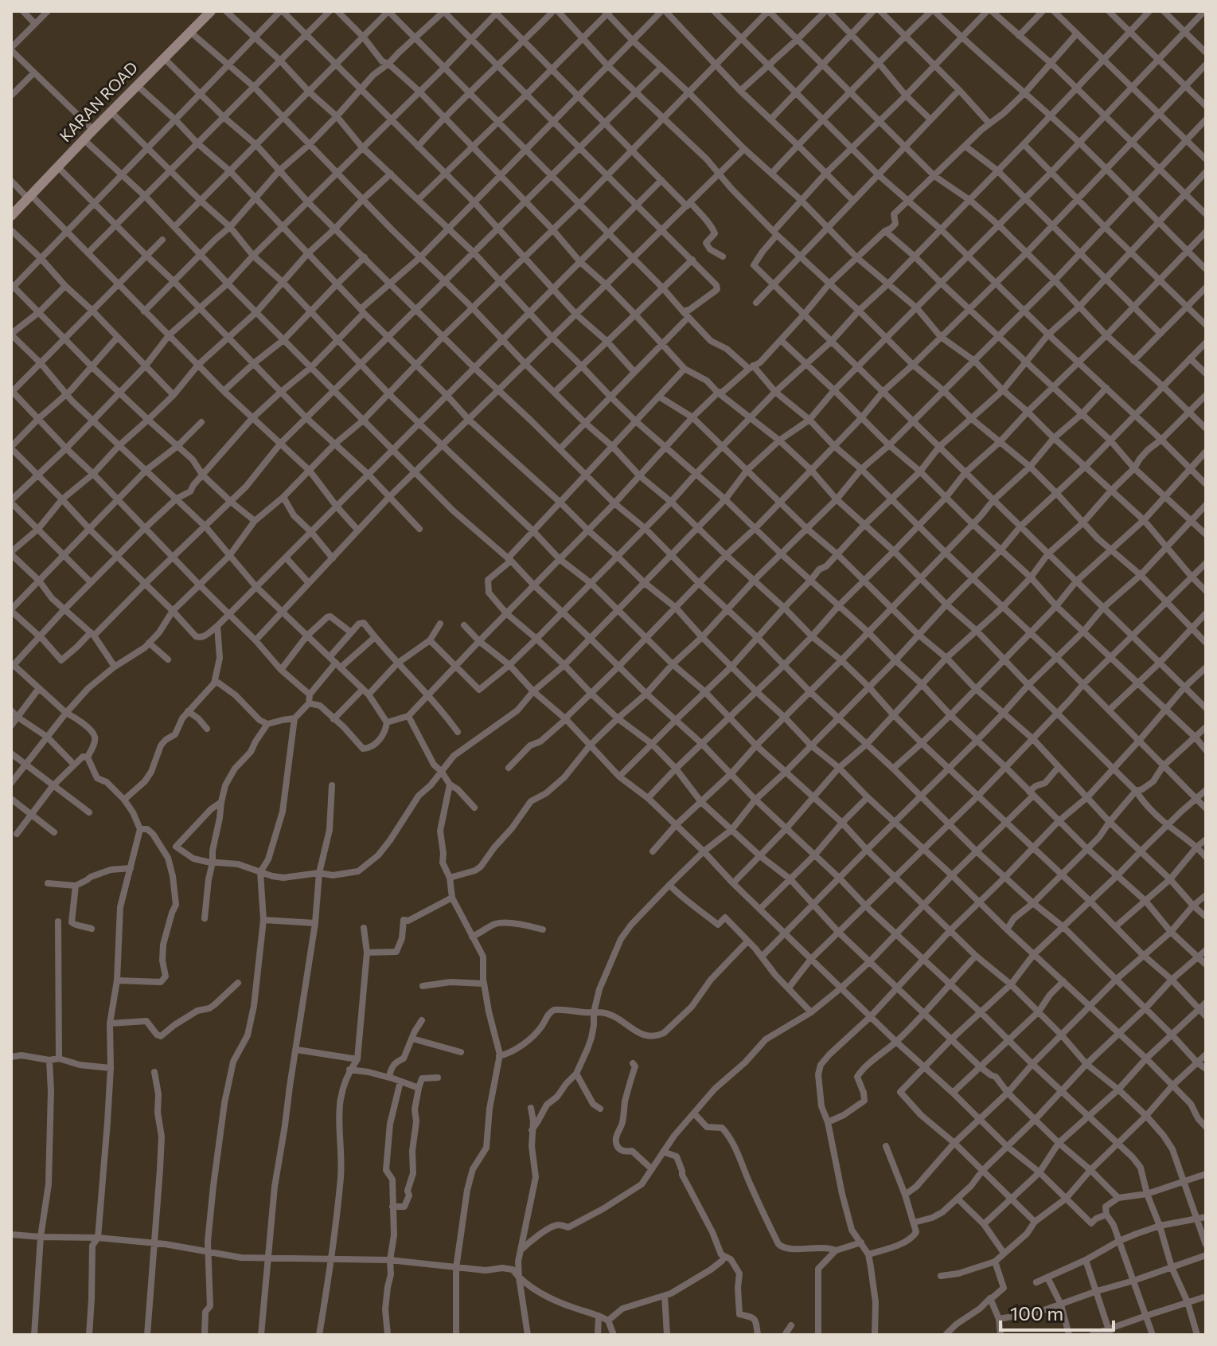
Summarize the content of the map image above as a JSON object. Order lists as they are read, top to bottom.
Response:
{
  "streets": {
    "street": ["KARAN ROAD"]
  },
  "scale_bar": "100 m"
}
